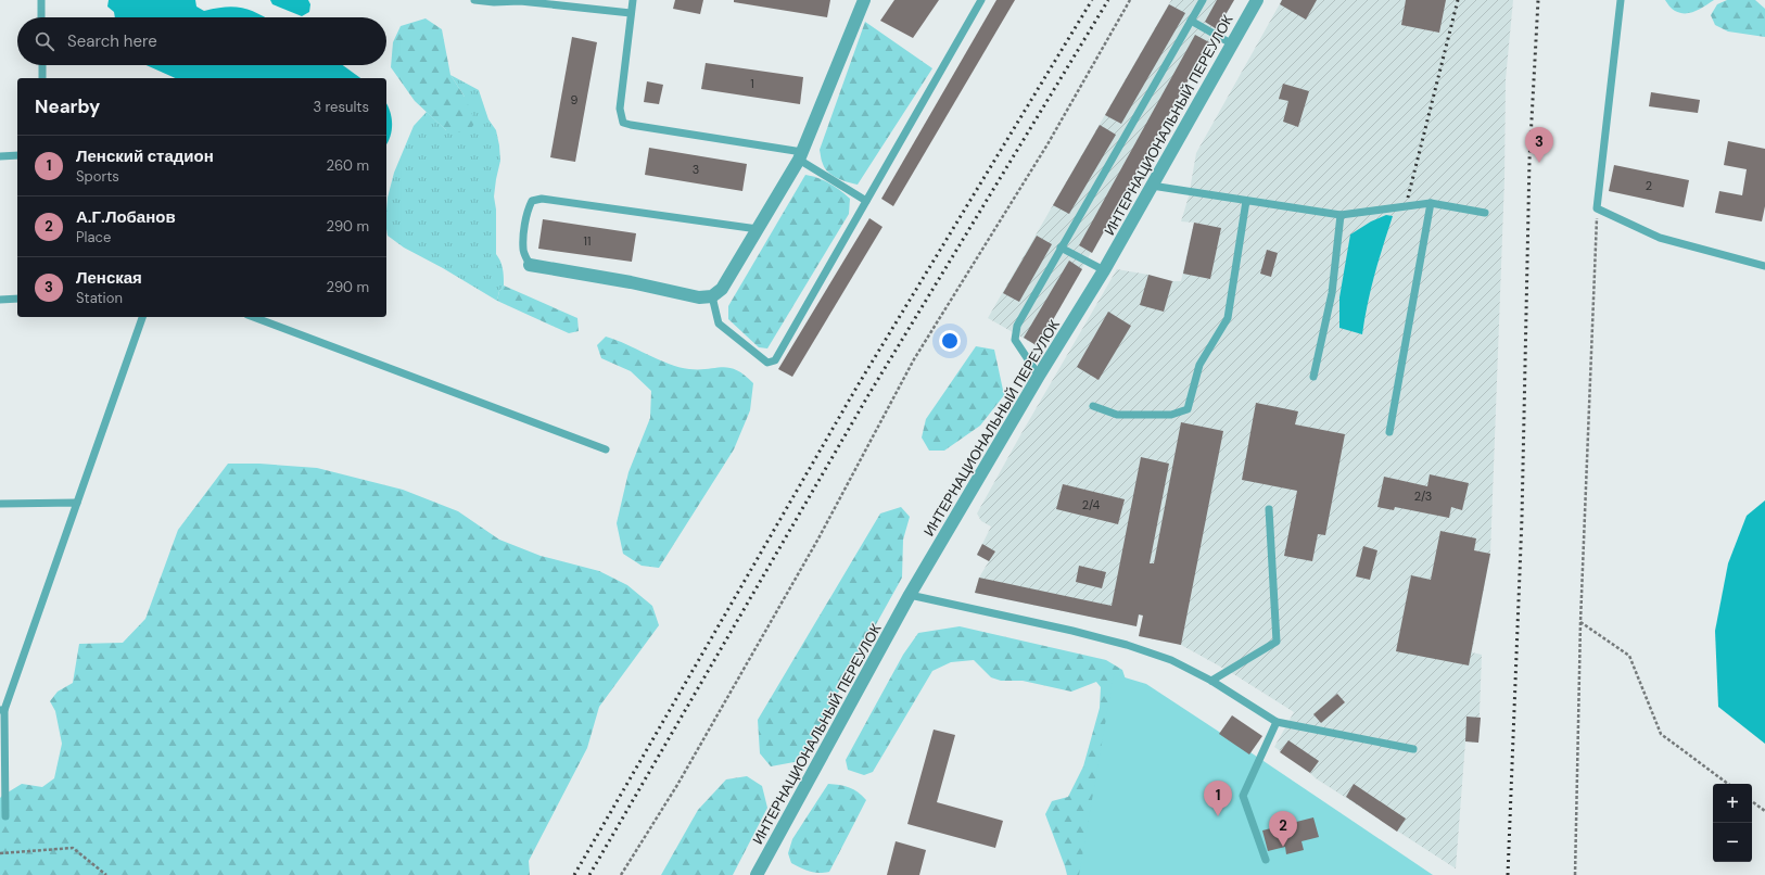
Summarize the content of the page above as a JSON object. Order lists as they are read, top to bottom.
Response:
{
  "streets": {
    "street": ["ИНТЕРНАЦИОНАЛЬНЫЙ ПЕРЕУЛОК"]
  },
  "house_numbers": [
    "1",
    "9",
    "3",
    "2",
    "11",
    "2/3",
    "2/4"
  ],
  "page": {
    "search": "Search here",
    "heading": ["Nearby", "3 results"],
    "pins": ["3", "1", "2"],
    "list": [
      {
        "mark": "1",
        "name": "Ленский стадион",
        "note": "Sports",
        "value": "260 m"
      },
      {
        "mark": "2",
        "name": "А.Г.Лобанов",
        "note": "Place",
        "value": "290 m"
      },
      {
        "mark": "3",
        "name": "Ленская",
        "note": "Station",
        "value": "290 m"
      }
    ],
    "map_buttons": ["+", "−"]
  }
}
